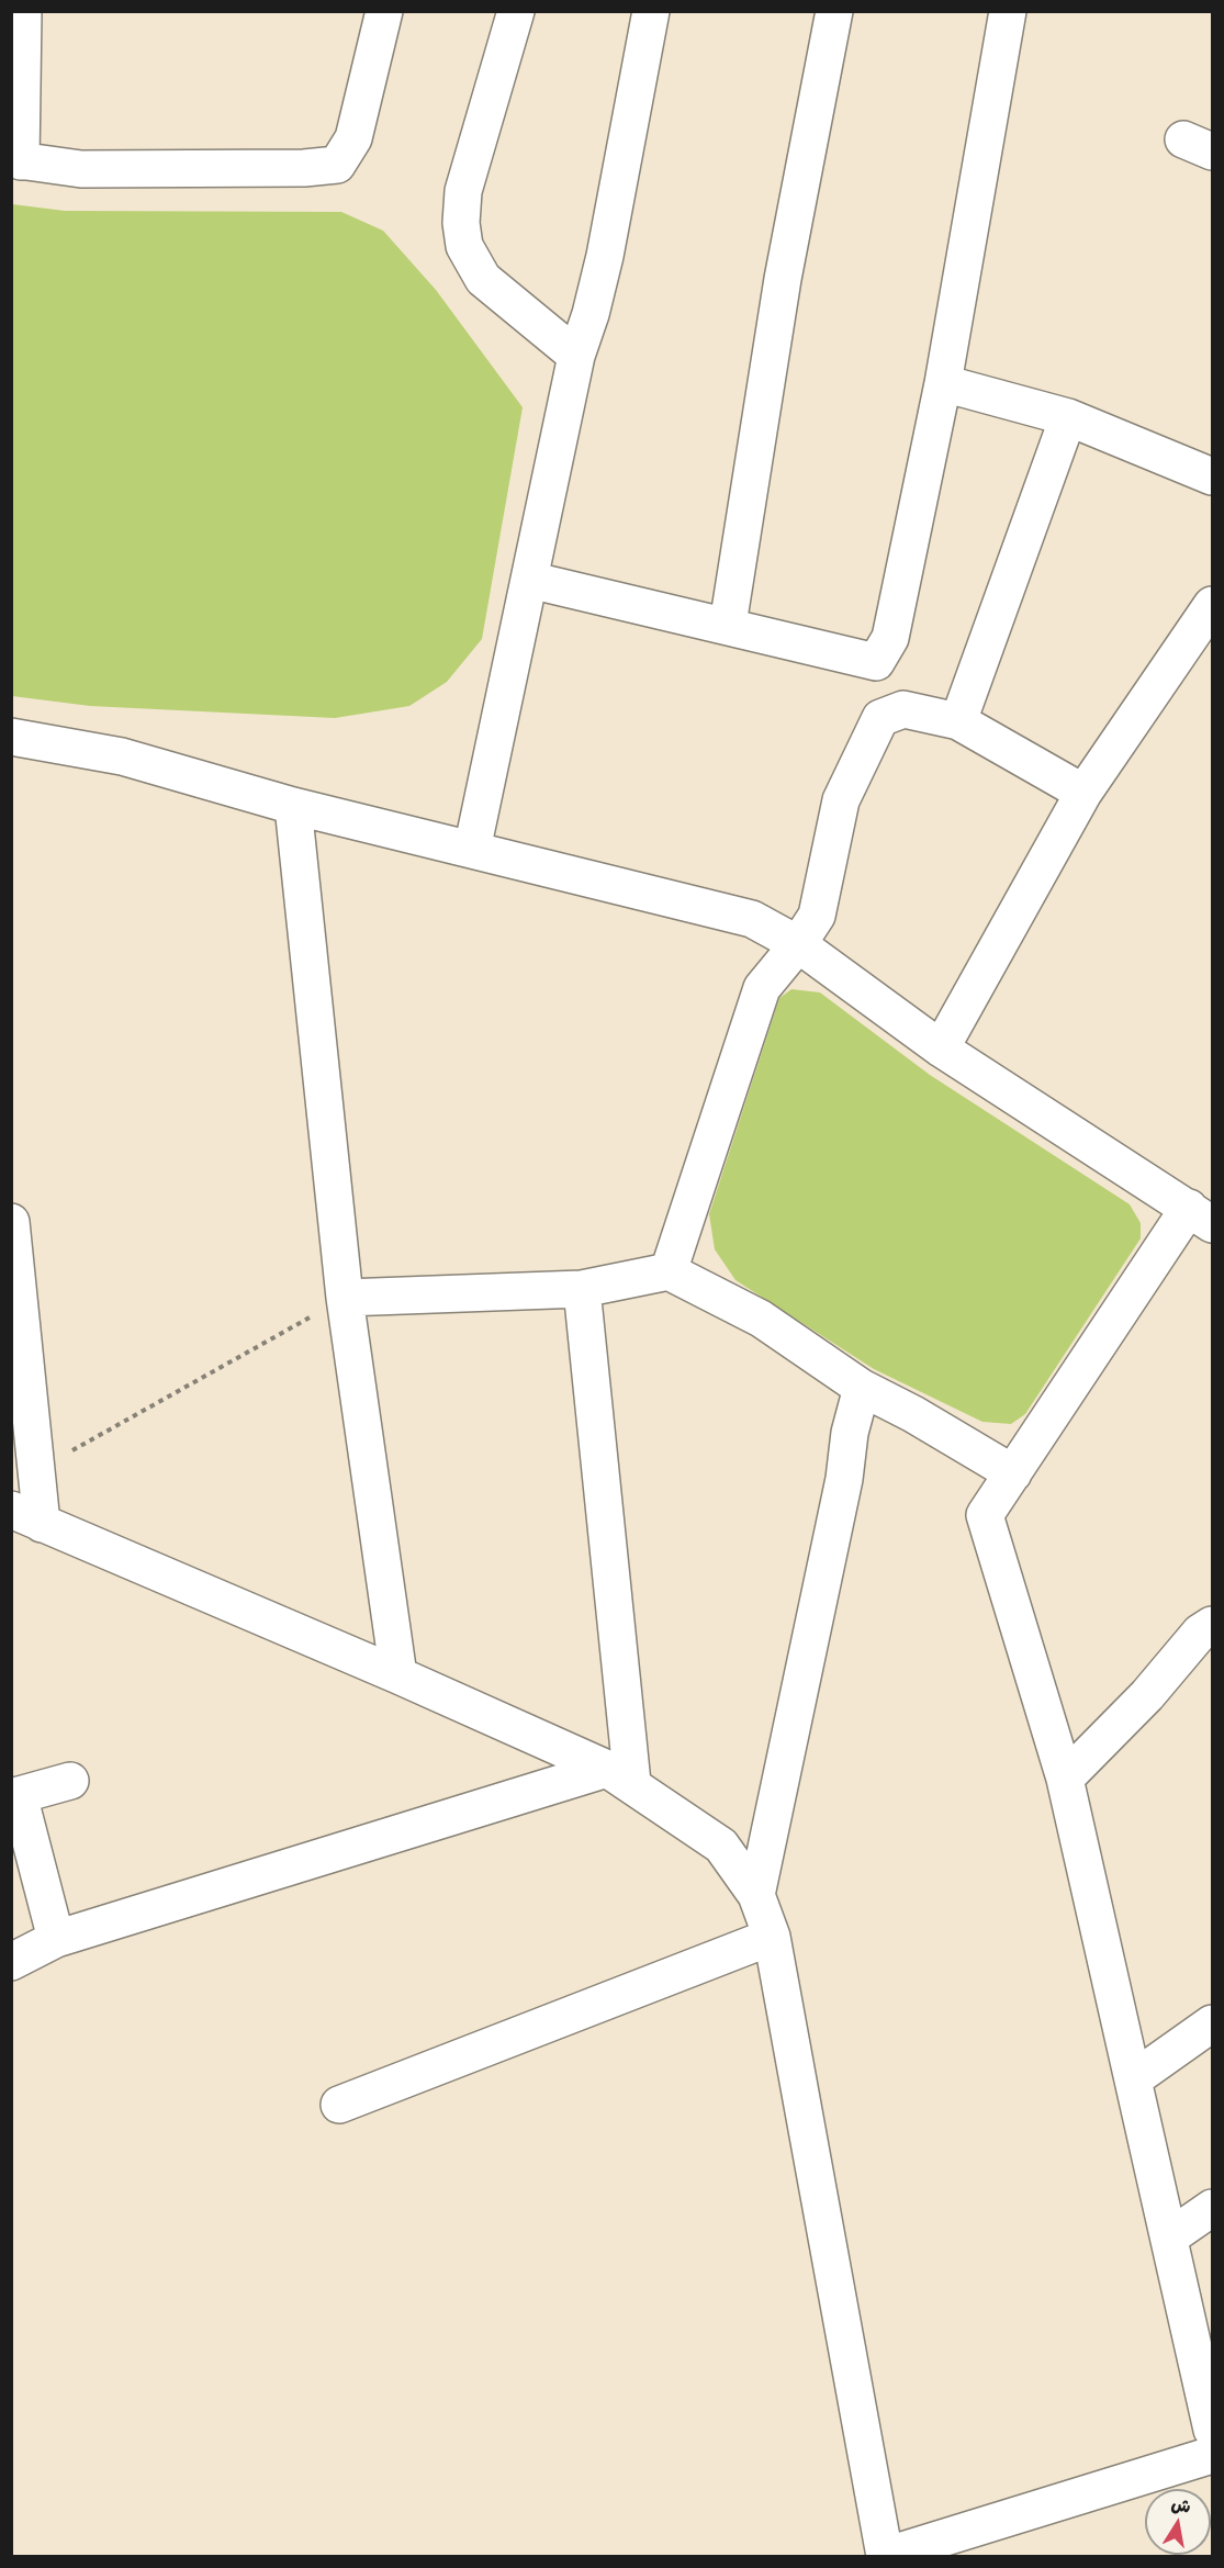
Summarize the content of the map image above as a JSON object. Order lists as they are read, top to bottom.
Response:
{
  "north": "top"
}
